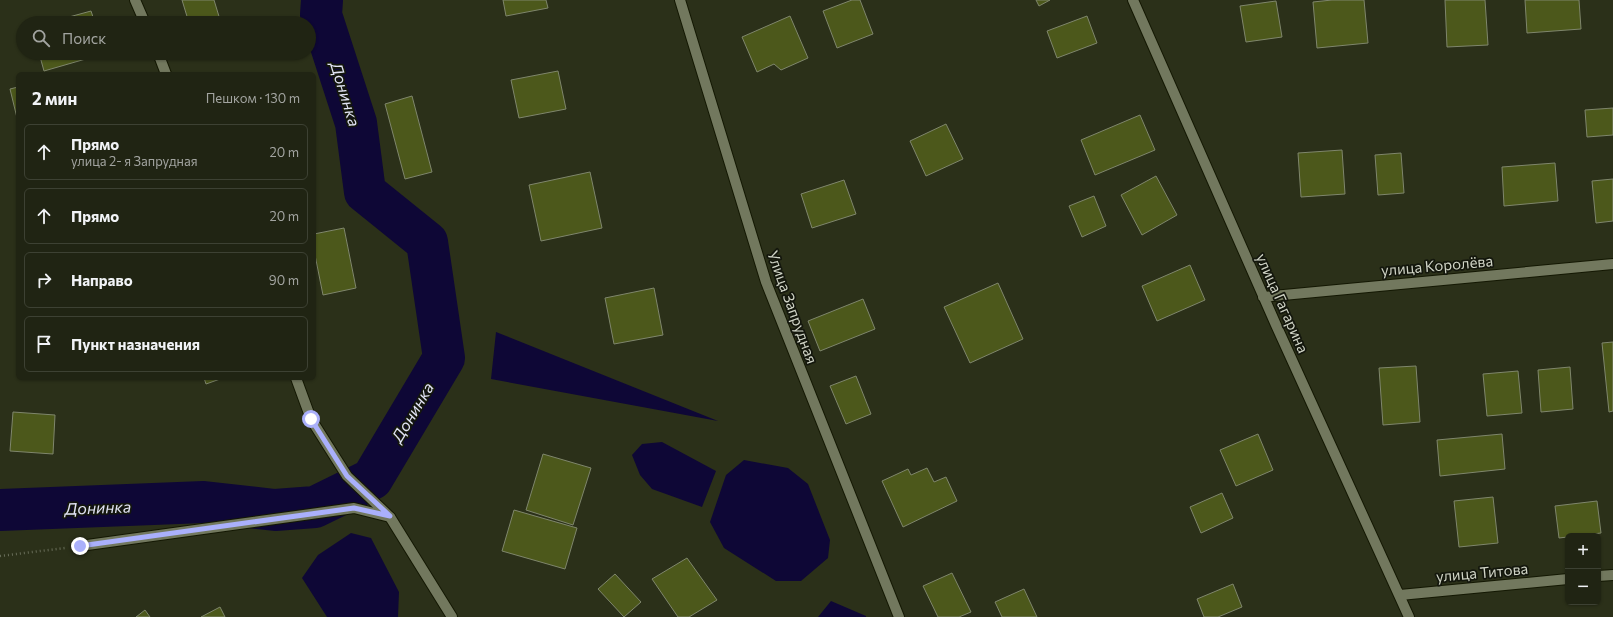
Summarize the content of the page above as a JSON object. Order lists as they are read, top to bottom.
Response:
{
  "streets": {
    "street": [
      "улица Королёва",
      "улица Гагарина",
      "Улица Запрудная",
      "улица Титова"
    ]
  },
  "crossings": [
    ["улица Королёва", "улица Гагарина"],
    ["улица Гагарина", "улица Титова"]
  ],
  "water": ["Донинка"],
  "page": {
    "search": "Поиск",
    "heading": ["2 мин", "Пешком · 130 m"],
    "list": [
      ["Прямо", "улица 2- я Запрудная", "20 m"],
      ["Прямо", "20 m"],
      ["Направо", "90 m"],
      "Пункт назначения"
    ],
    "map_buttons": ["+", "−"]
  }
}
